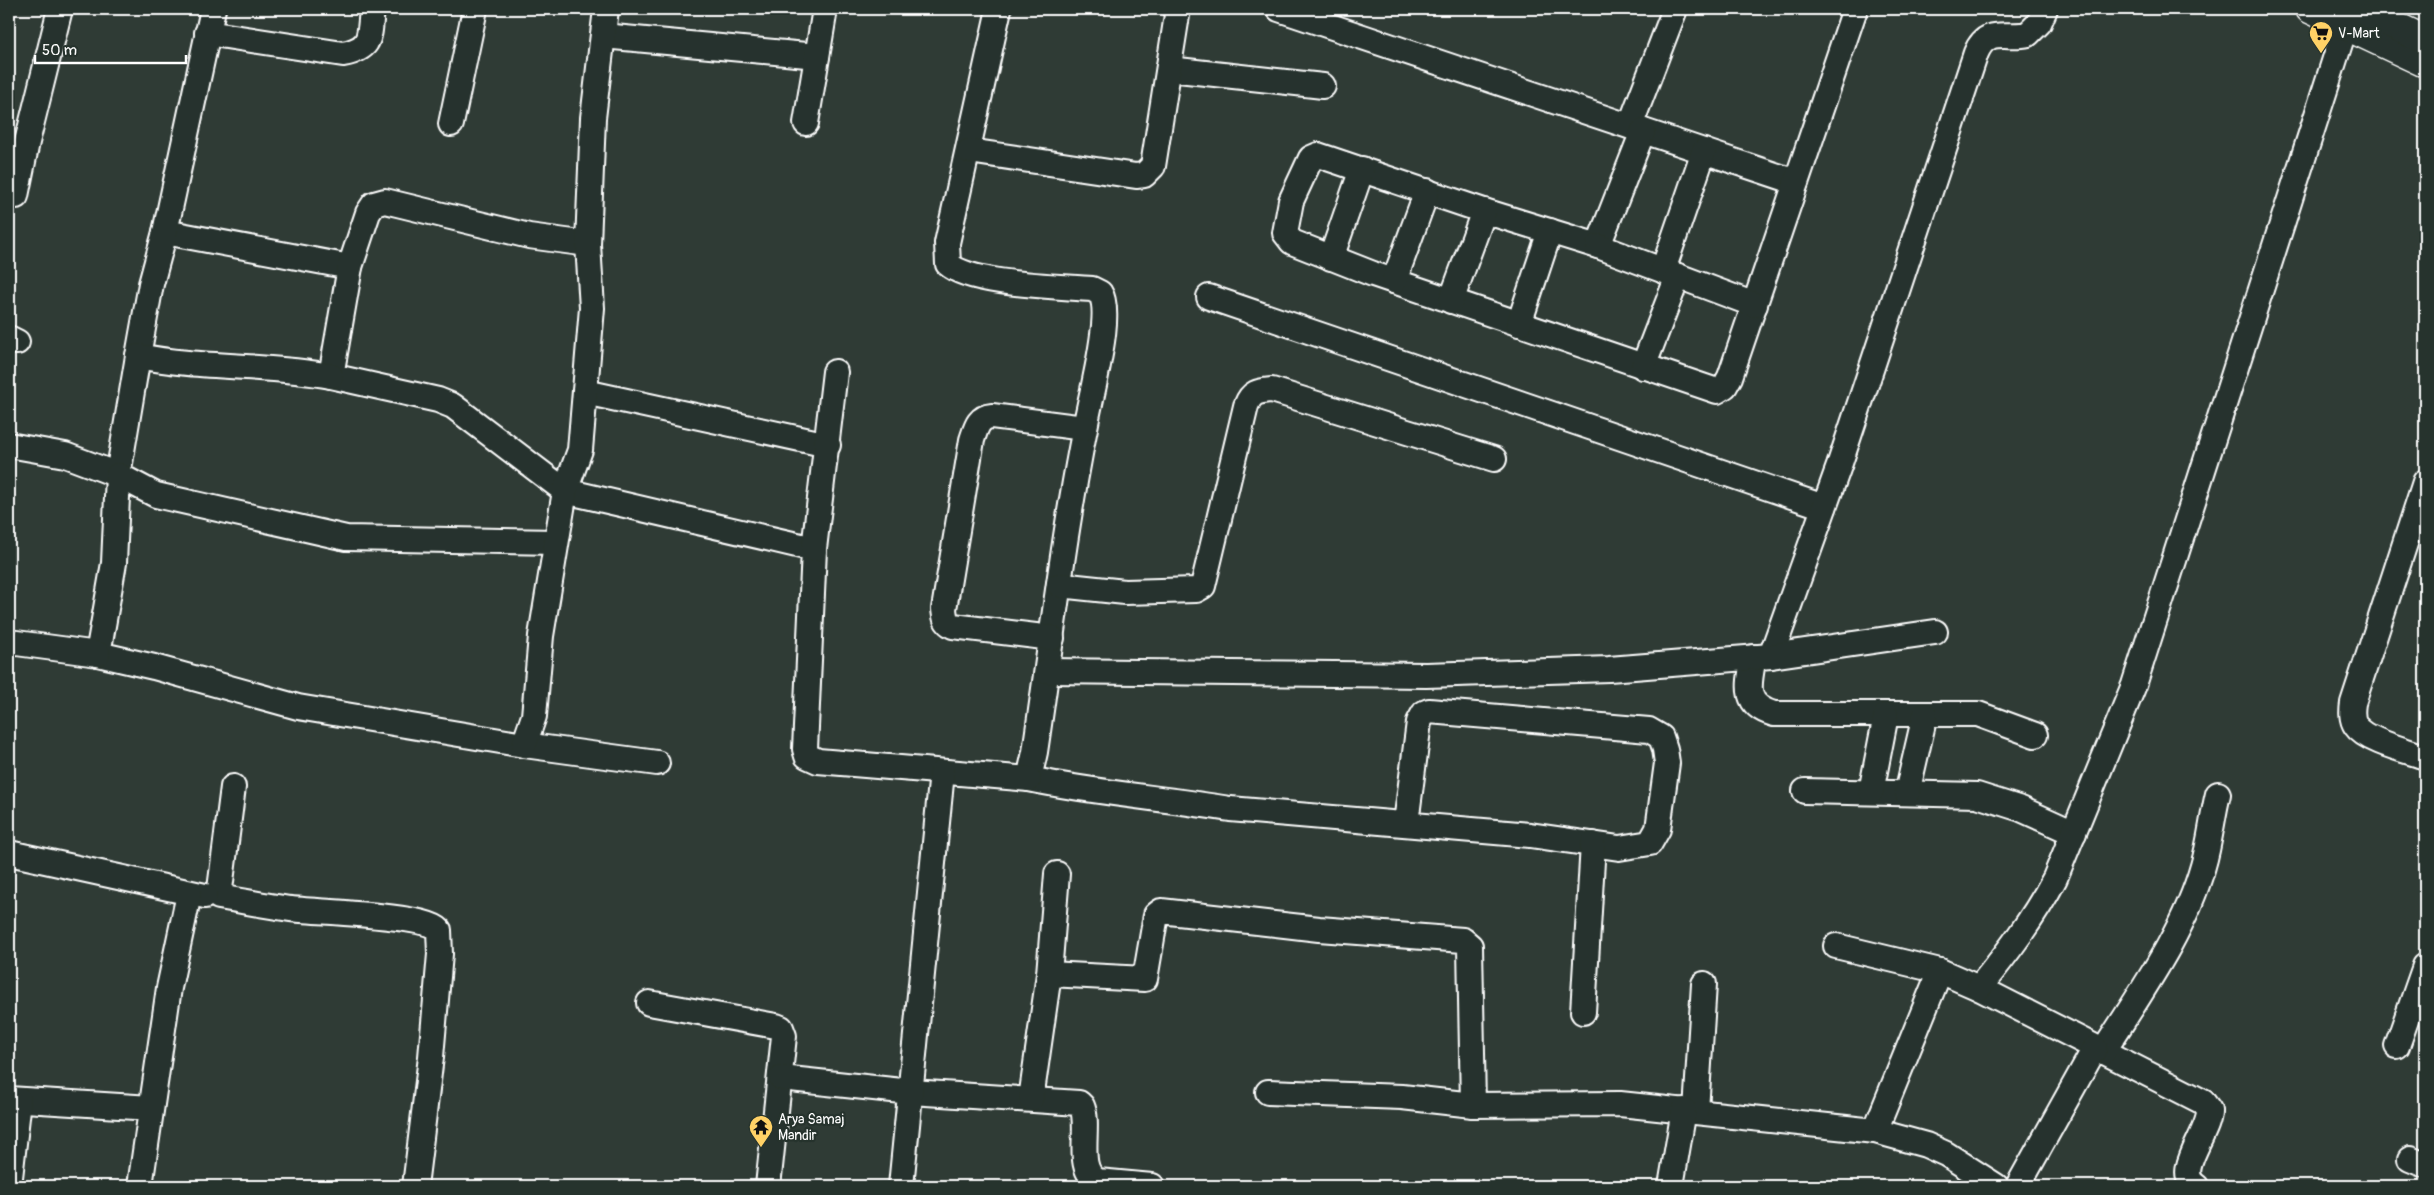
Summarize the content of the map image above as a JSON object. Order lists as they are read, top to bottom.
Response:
{
  "places": {
    "supermarket": ["V-Mart"],
    "temple": ["Arya Samaj Mandir"]
  },
  "scale_bar": "50 m"
}
